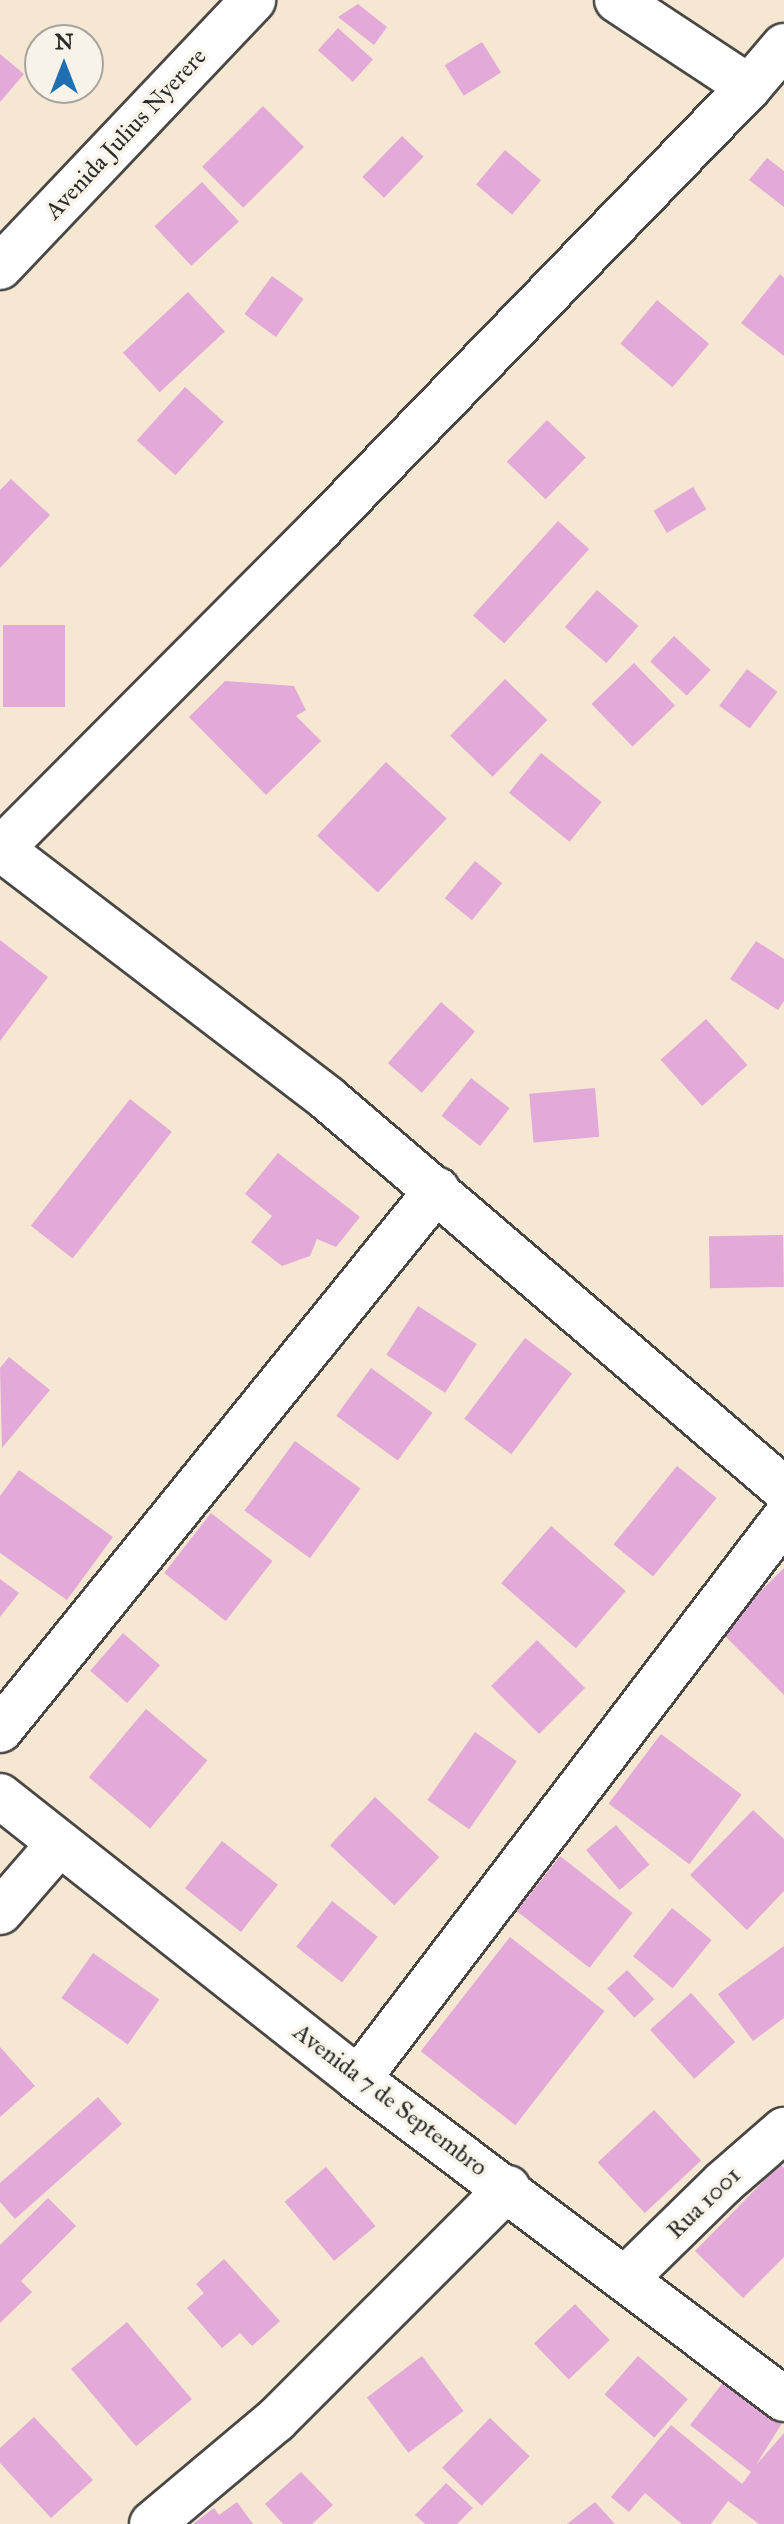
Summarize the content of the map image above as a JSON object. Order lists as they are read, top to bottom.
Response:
{
  "streets": {
    "street": ["Avenida Julius Nyerere", "Avenida 7 de Septembro", "Rua 1001"]
  },
  "crossings": [
    ["Avenida 7 de Septembro", "Rua 1001"]
  ],
  "north": "top"
}
